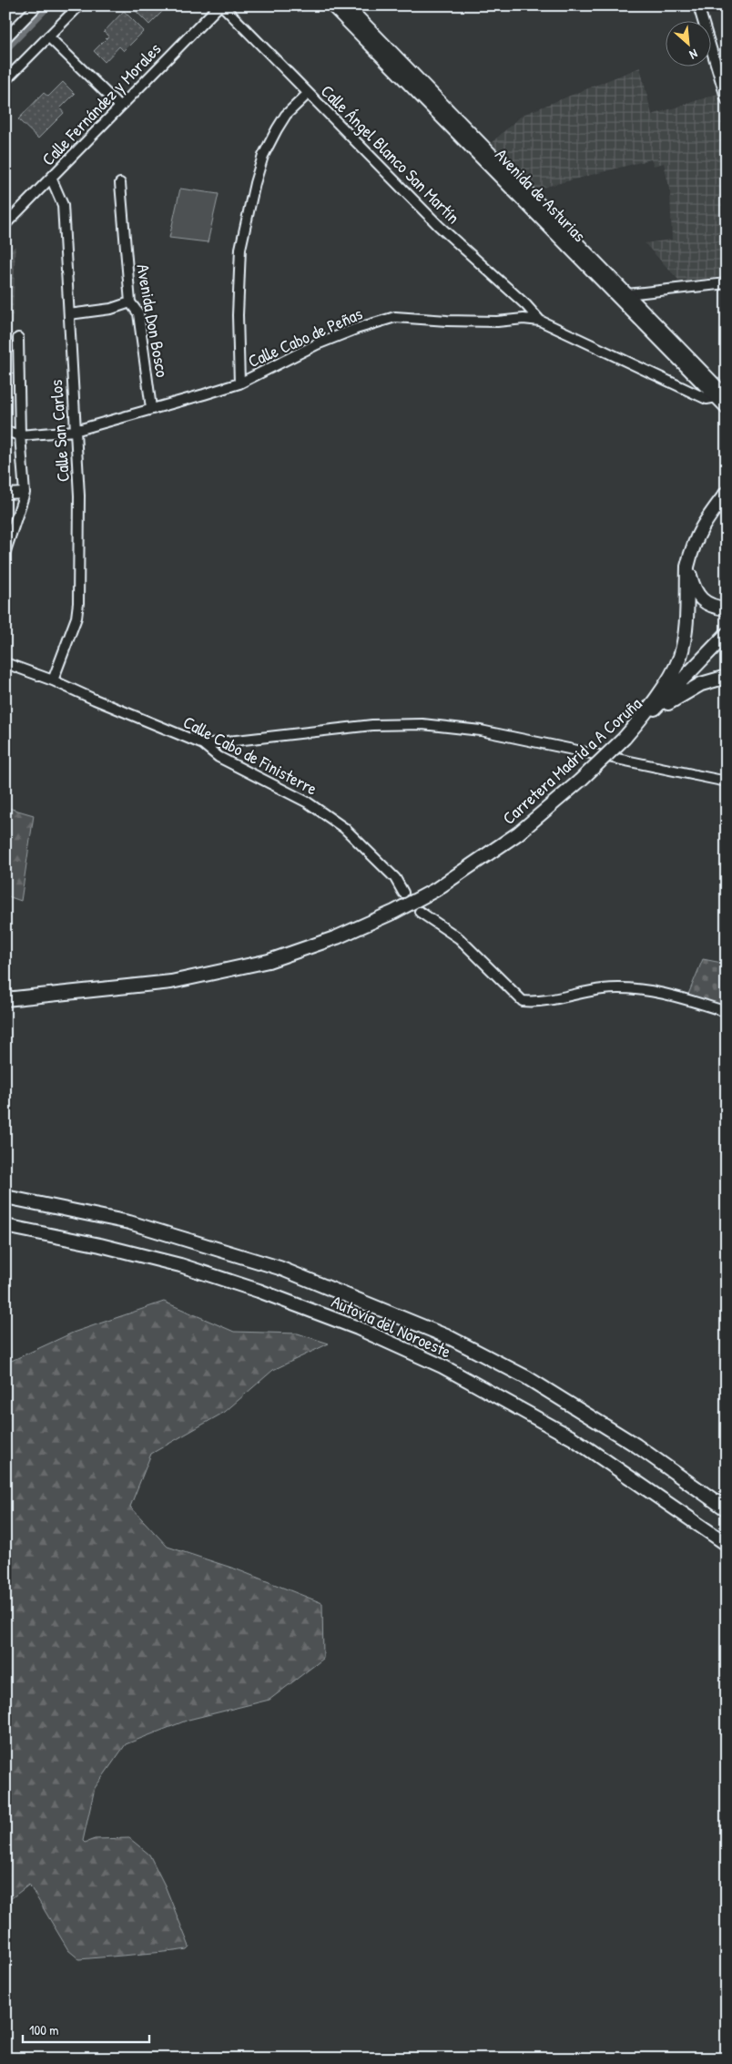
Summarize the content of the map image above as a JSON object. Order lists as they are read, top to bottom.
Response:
{
  "streets": {
    "highway": ["Carretera Madrid a A Coruña", "Autovía del Noroeste"],
    "main road": ["Avenida de Asturias"],
    "street": [
      "Calle Fernández y Morales",
      "Calle Ángel Blanco San Martín",
      "Avenida Don Bosco",
      "Calle Cabo de Peñas",
      "Calle San Carlos",
      "Calle Cabo de Finisterre"
    ]
  },
  "crossings": [
    ["Calle Fernández y Morales", "Calle Ángel Blanco San Martín"],
    ["Calle Fernández y Morales", "Calle San Carlos"],
    ["Calle Ángel Blanco San Martín", "Calle Cabo de Peñas"],
    ["Avenida de Asturias", "Calle Cabo de Peñas"],
    ["Avenida Don Bosco", "Calle Cabo de Peñas"],
    ["Calle Cabo de Peñas", "Calle San Carlos"],
    ["Calle San Carlos", "Calle Cabo de Finisterre"]
  ],
  "scale_bar": "100 m",
  "north": "bottom right"
}
